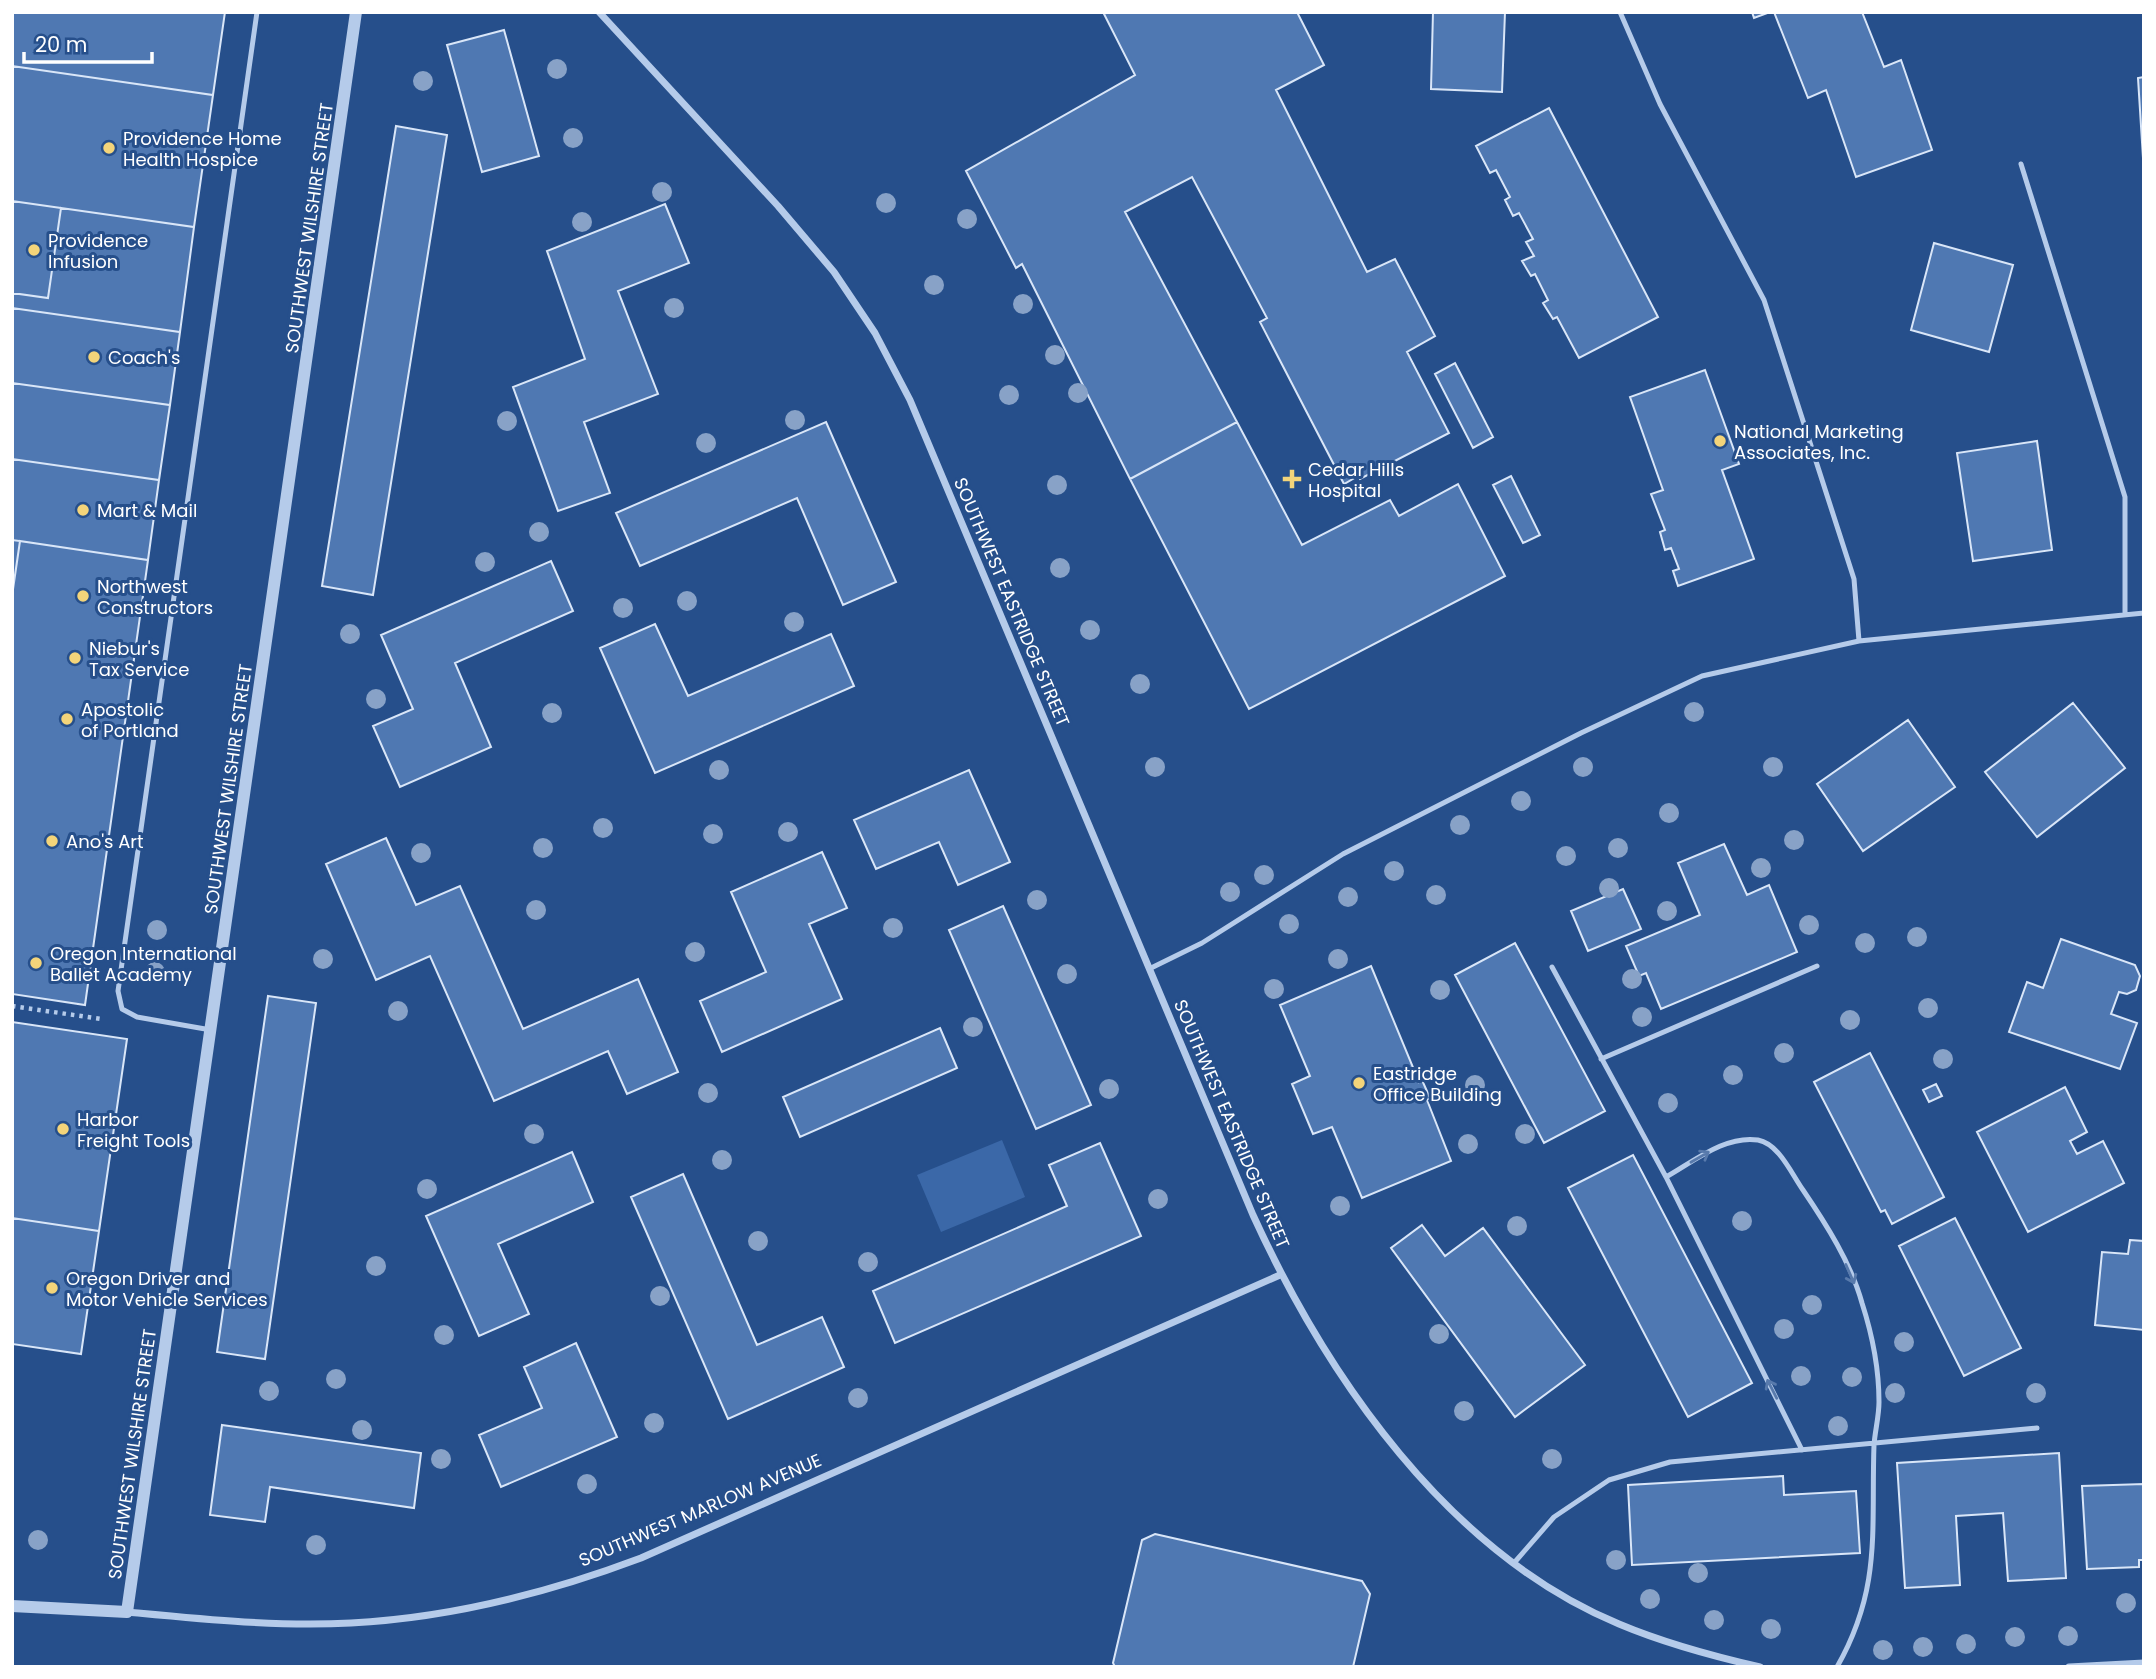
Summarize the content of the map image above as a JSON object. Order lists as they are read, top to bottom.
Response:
{
  "streets": {
    "street": ["SOUTHWEST WILSHIRE STREET", "SOUTHWEST EASTRIDGE STREET", "SOUTHWEST MARLOW AVENUE"]
  },
  "crossings": [
    ["SOUTHWEST WILSHIRE STREET", "SOUTHWEST MARLOW AVENUE"],
    ["SOUTHWEST EASTRIDGE STREET", "SOUTHWEST MARLOW AVENUE"]
  ],
  "places": {
    "other": [
      "Providence Home Health Hospice",
      "Providence Infusion",
      "Coach's",
      "National Marketing Associates, Inc.",
      "Mart & Mail",
      "Northwest Constructors",
      "Niebur's Tax Service",
      "Apostolic of Portland",
      "Ano's Art",
      "Oregon International Ballet Academy",
      "Eastridge Office Building",
      "Harbor Freight Tools",
      "Oregon Driver and Motor Vehicle Services"
    ],
    "health": ["Cedar Hills Hospital"]
  },
  "scale_bar": "20 m"
}
